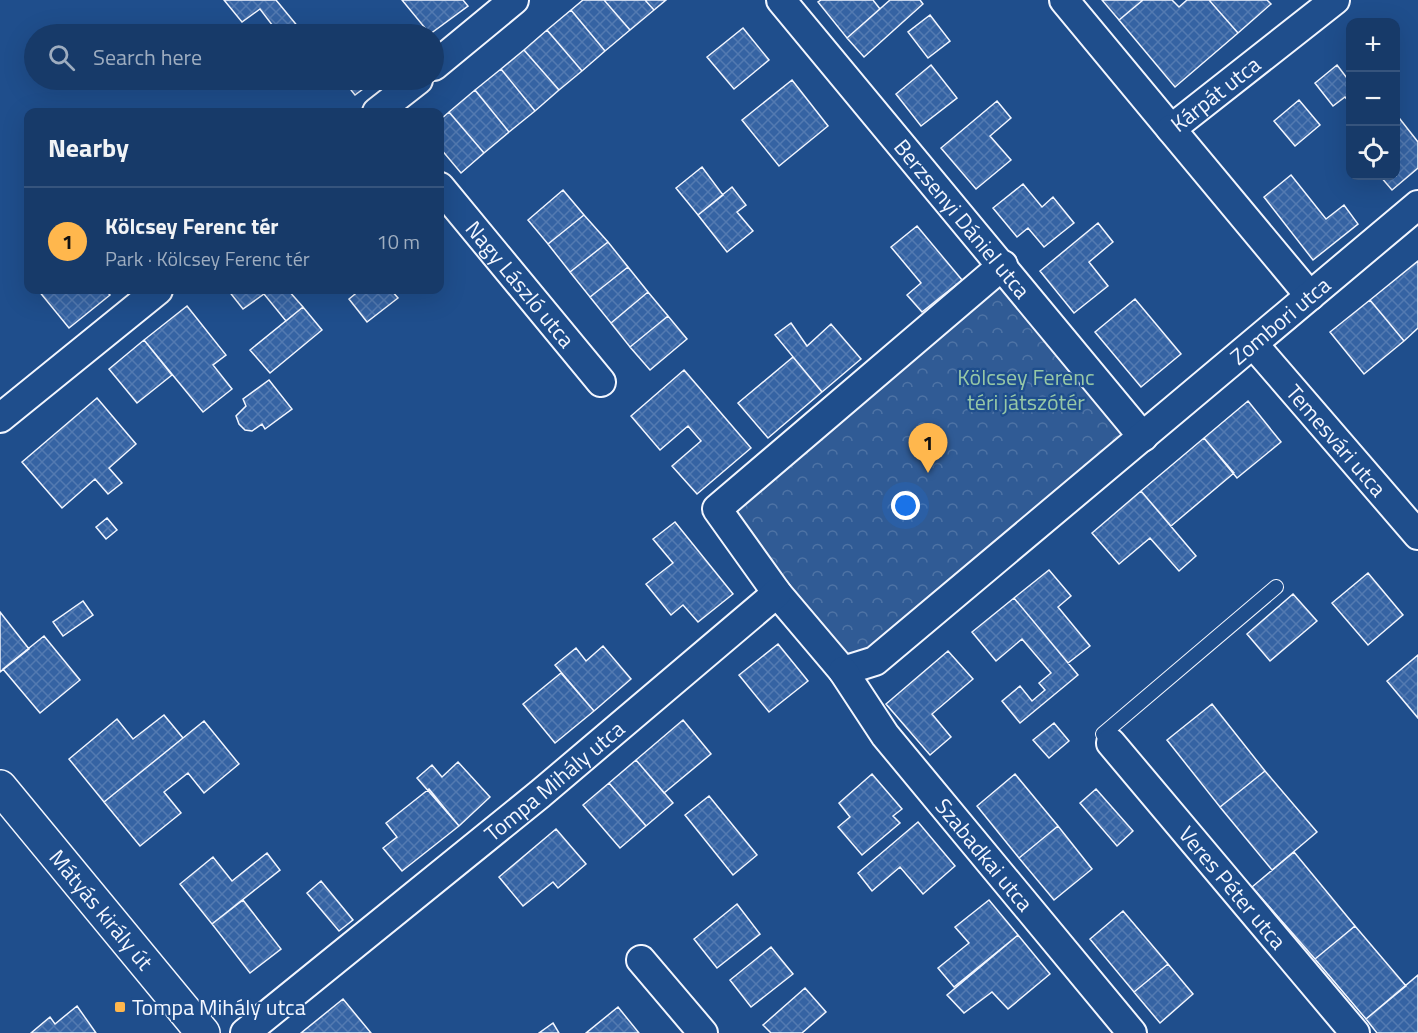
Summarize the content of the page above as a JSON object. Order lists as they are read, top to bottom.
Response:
{
  "streets": {
    "main road": ["Mátyás király út"],
    "street": [
      "Kárpát utca",
      "Berzsenyi Dániel utca",
      "Nagy László utca",
      "Zombori utca",
      "Temesvári utca",
      "Tompa Mihály utca",
      "Szabadkai utca",
      "Veres Péter utca"
    ]
  },
  "crossings": [
    ["Berzsenyi Dániel utca", "Zombori utca"],
    ["Berzsenyi Dániel utca", "Szabadkai utca"],
    ["Zombori utca", "Temesvári utca"],
    ["Zombori utca", "Szabadkai utca"],
    ["Tompa Mihály utca", "Szabadkai utca"]
  ],
  "parks": ["Kölcsey Ferenc téri játszótér"],
  "places": {
    "transit": ["Tompa Mihály utca"]
  },
  "page": {
    "map_buttons": ["+", "−"],
    "search": "Search here",
    "heading": "Nearby",
    "list": [
      {
        "mark": "1",
        "name": "Kölcsey Ferenc tér",
        "note": "Park · Kölcsey Ferenc tér",
        "value": "10 m"
      }
    ],
    "pins": "1"
  }
}
